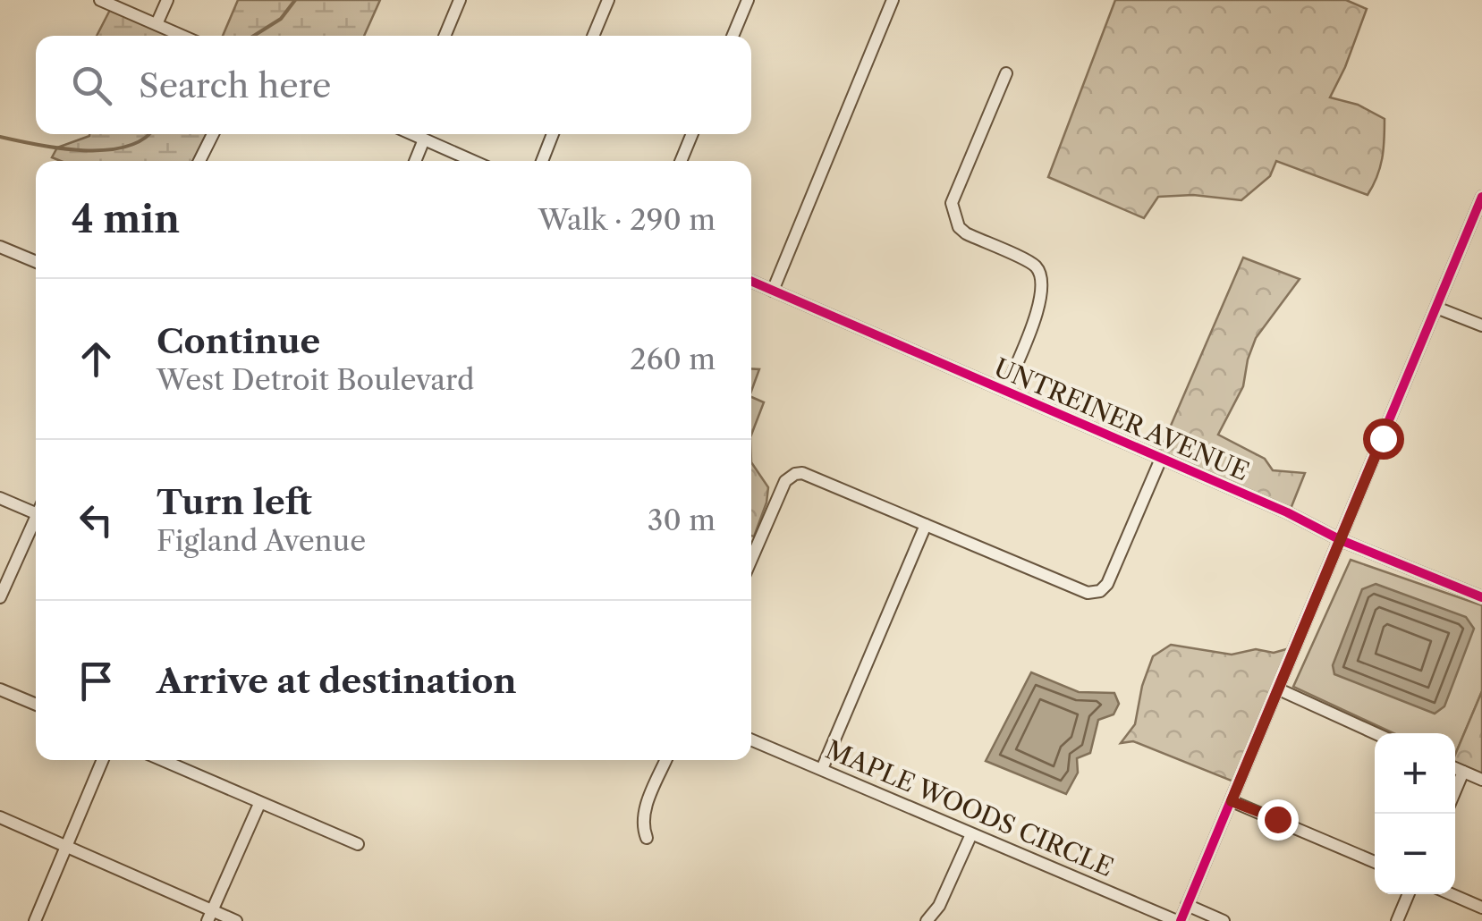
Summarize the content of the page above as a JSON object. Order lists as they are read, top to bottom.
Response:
{
  "streets": {
    "street": ["UNTREINER AVENUE", "MAPLE WOODS CIRCLE"]
  },
  "page": {
    "search": "Search here",
    "heading": ["4 min", "Walk · 290 m"],
    "list": [
      ["Continue", "West Detroit Boulevard", "260 m"],
      ["Turn left", "Figland Avenue", "30 m"],
      "Arrive at destination"
    ],
    "map_buttons": ["+", "−"]
  }
}
